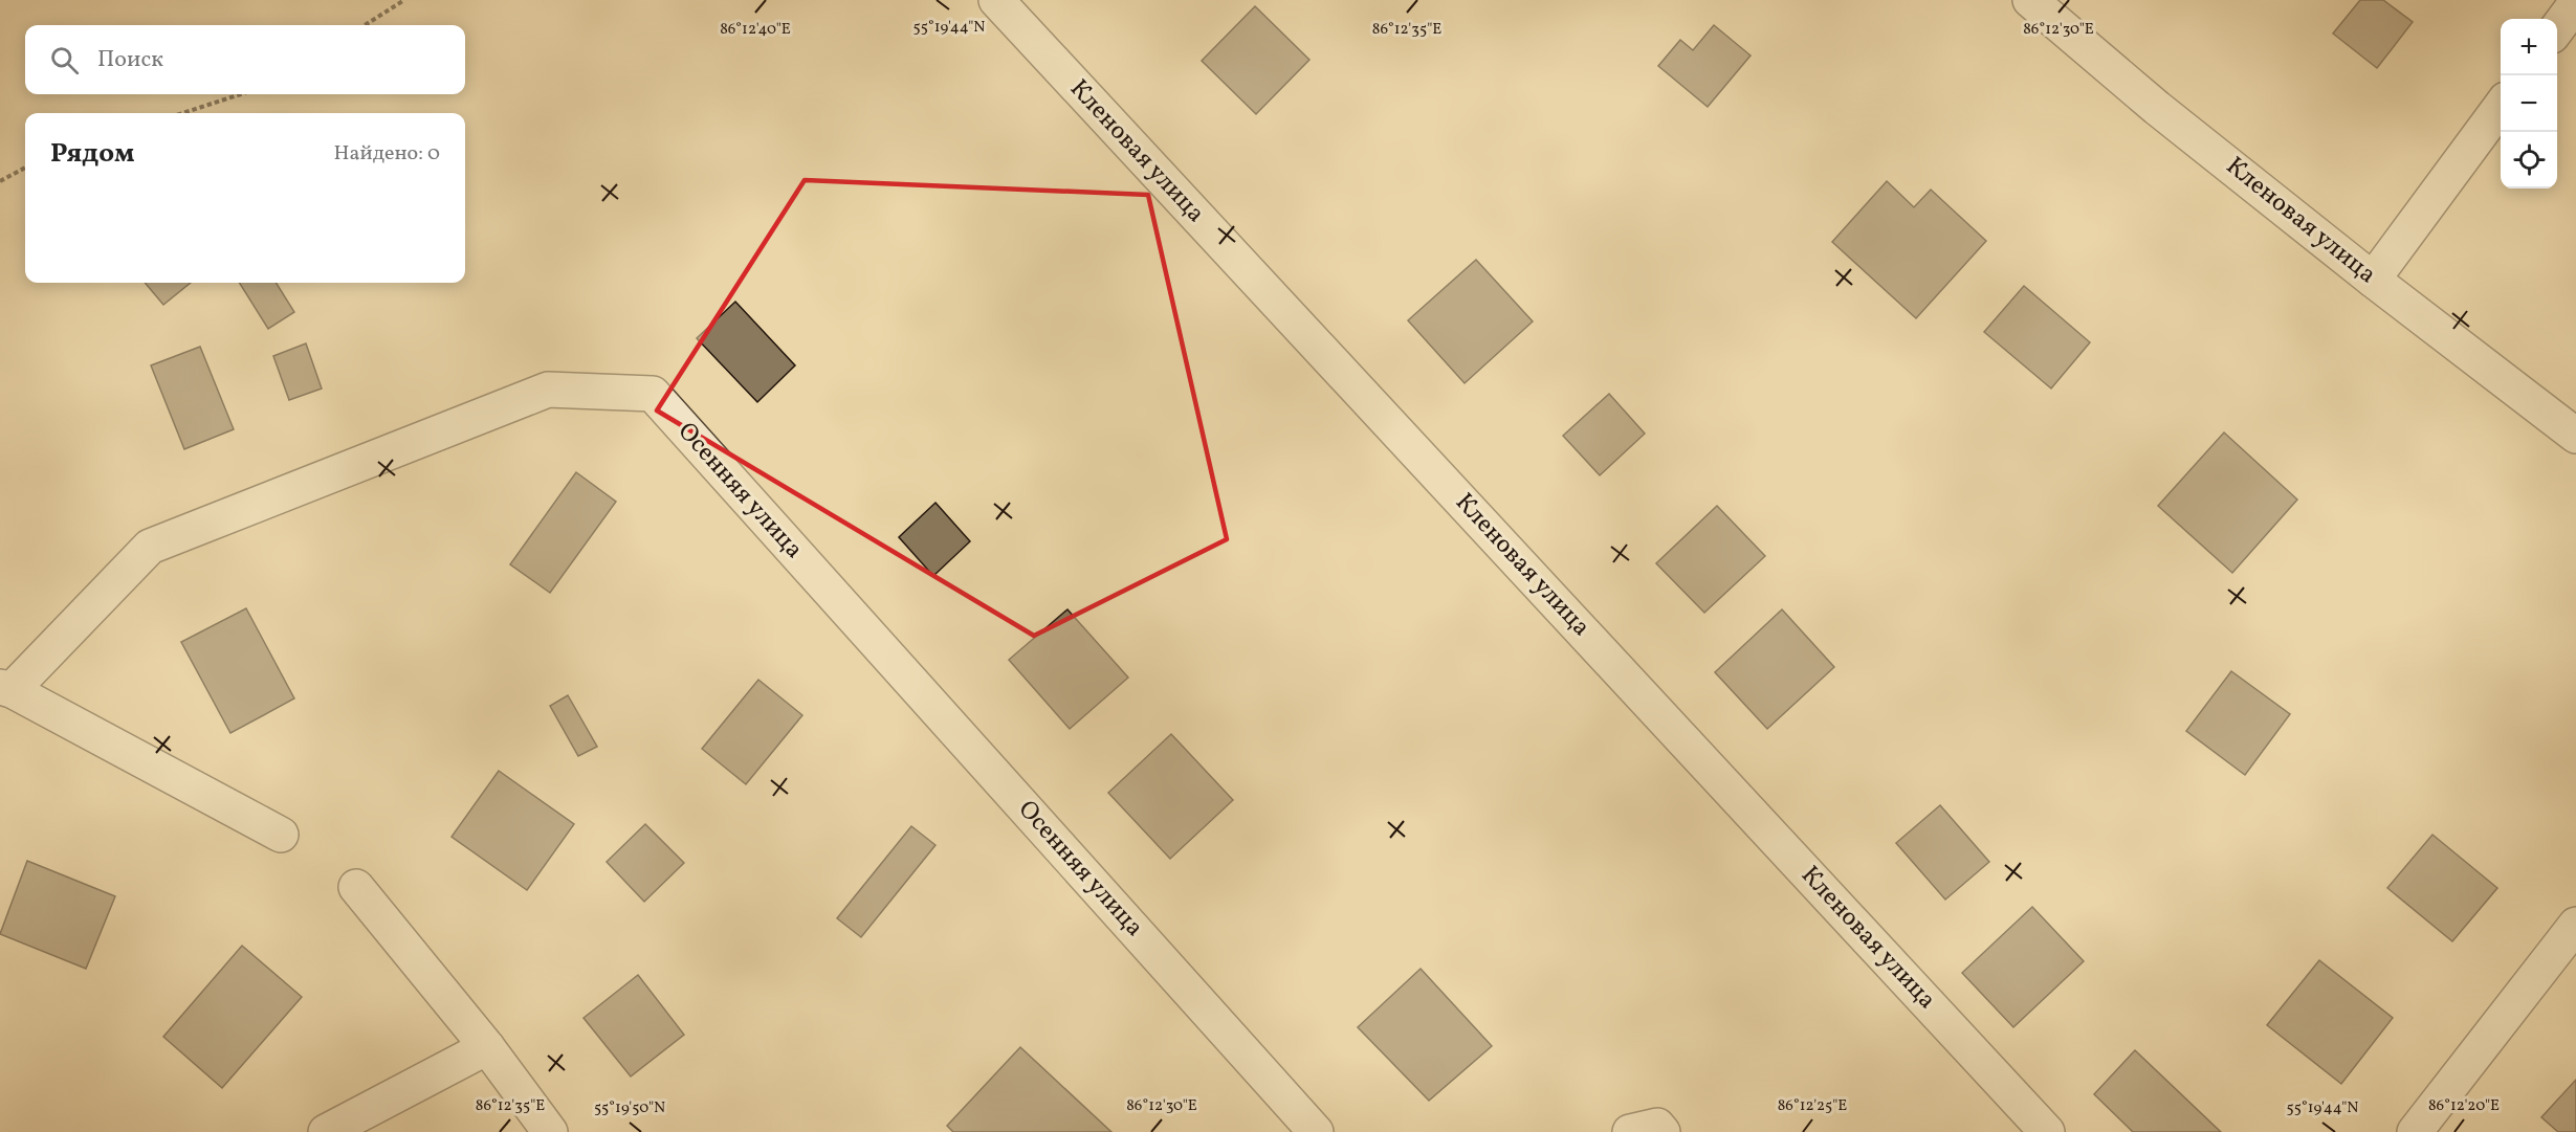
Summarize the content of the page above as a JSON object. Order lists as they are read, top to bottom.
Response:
{
  "streets": {
    "street": ["Кленовая улица", "Осенняя улица"]
  },
  "page": {
    "map_buttons": ["+", "−"],
    "search": "Поиск",
    "heading": ["Рядом", "Найдено: 0"]
  },
  "coordinates": [
    "55°19'44\"N",
    "86°12'40\"E",
    "86°12'35\"E",
    "86°12'30\"E",
    "86°12'25\"E",
    "86°12'20\"E",
    "55°19'50\"N"
  ]
}
